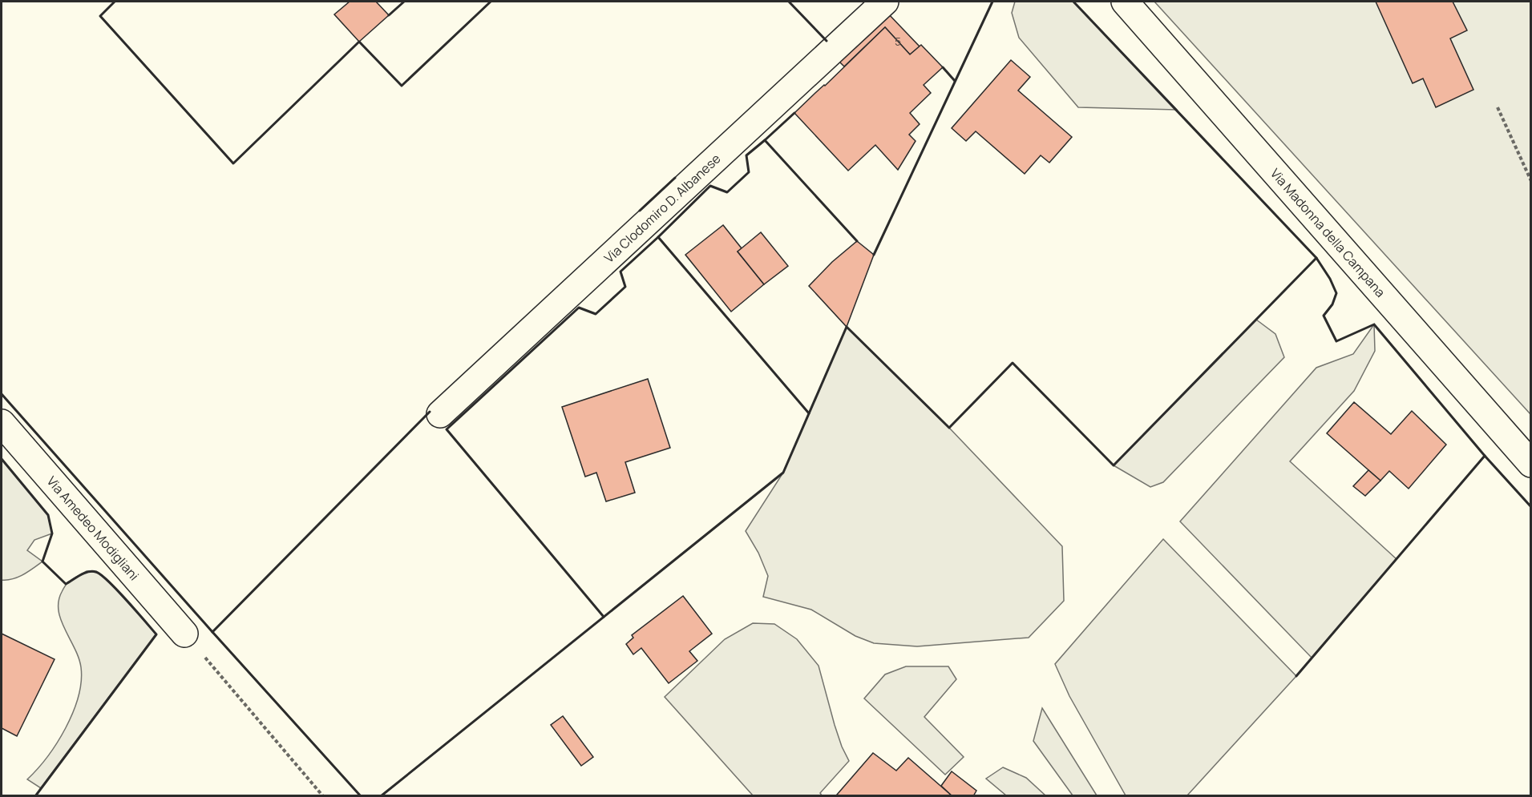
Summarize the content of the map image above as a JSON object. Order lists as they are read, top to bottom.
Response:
{
  "streets": {
    "street": ["Via Clodomiro D. Albanese", "Via Madonna della Campana", "Via Amedeo Modigliani"]
  },
  "house_numbers": ["5"]
}
